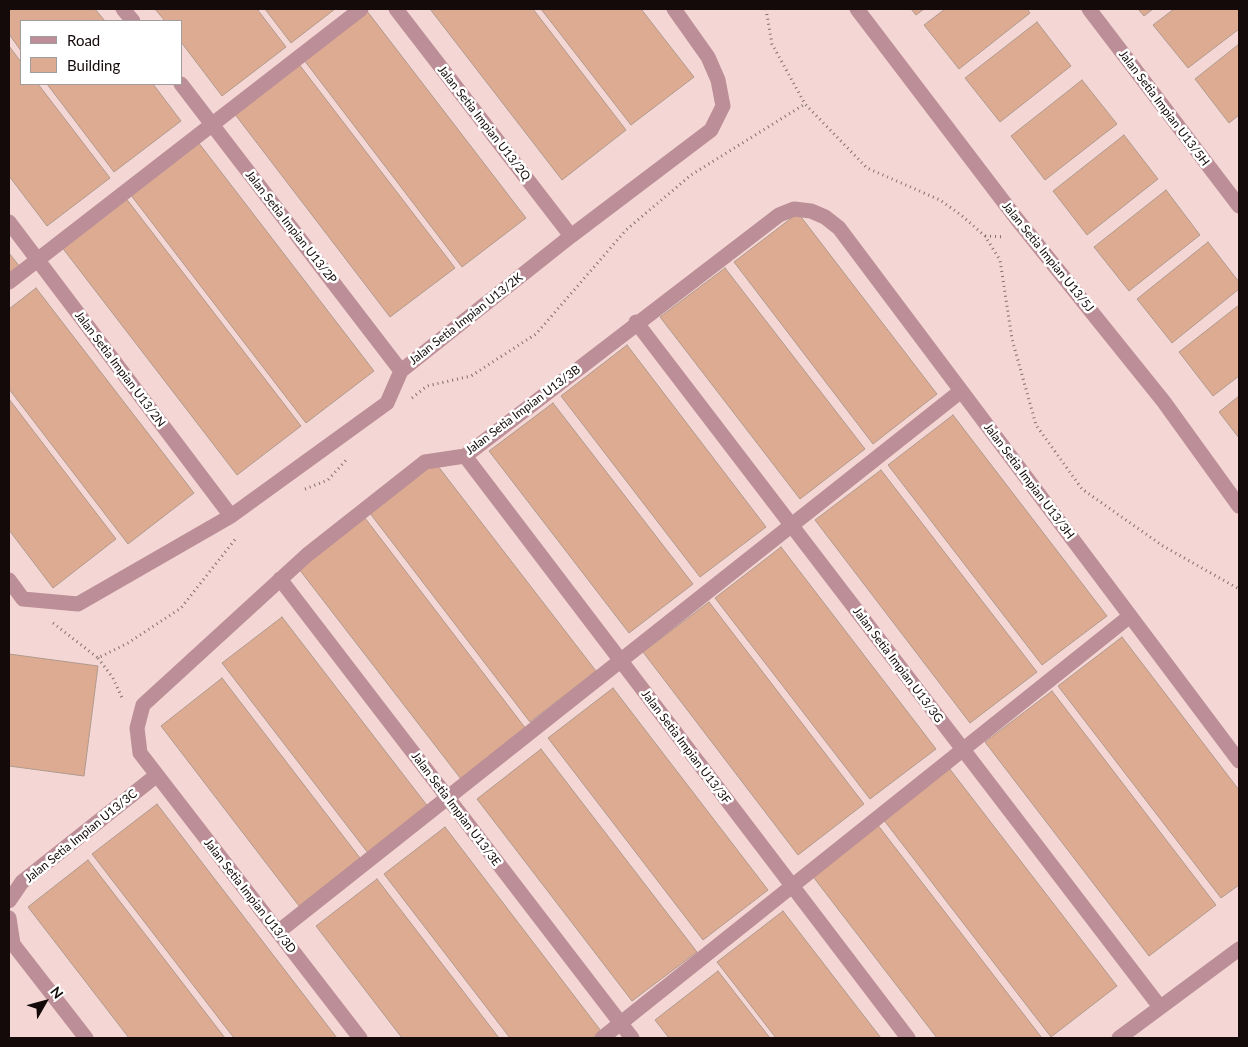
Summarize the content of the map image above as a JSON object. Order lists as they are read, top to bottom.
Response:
{
  "streets": {
    "street": [
      "Jalan Setia Impian U13/5H",
      "Jalan Setia Impian U13/2Q",
      "Jalan Setia Impian U13/2P",
      "Jalan Setia Impian U13/5J",
      "Jalan Setia Impian U13/2K",
      "Jalan Setia Impian U13/2N",
      "Jalan Setia Impian U13/3B",
      "Jalan Setia Impian U13/3H",
      "Jalan Setia Impian U13/3G",
      "Jalan Setia Impian U13/3F",
      "Jalan Setia Impian U13/3E",
      "Jalan Setia Impian U13/3C",
      "Jalan Setia Impian U13/3D"
    ]
  },
  "crossings": [
    ["Jalan Setia Impian U13/2Q", "Jalan Setia Impian U13/2K"],
    ["Jalan Setia Impian U13/2P", "Jalan Setia Impian U13/2K"],
    ["Jalan Setia Impian U13/2K", "Jalan Setia Impian U13/2N"],
    ["Jalan Setia Impian U13/3B", "Jalan Setia Impian U13/3H"],
    ["Jalan Setia Impian U13/3B", "Jalan Setia Impian U13/3G"],
    ["Jalan Setia Impian U13/3B", "Jalan Setia Impian U13/3F"],
    ["Jalan Setia Impian U13/3B", "Jalan Setia Impian U13/3E"],
    ["Jalan Setia Impian U13/3B", "Jalan Setia Impian U13/3D"],
    ["Jalan Setia Impian U13/3C", "Jalan Setia Impian U13/3D"]
  ],
  "legend": ["Road", "Building"],
  "north": "top right"
}
